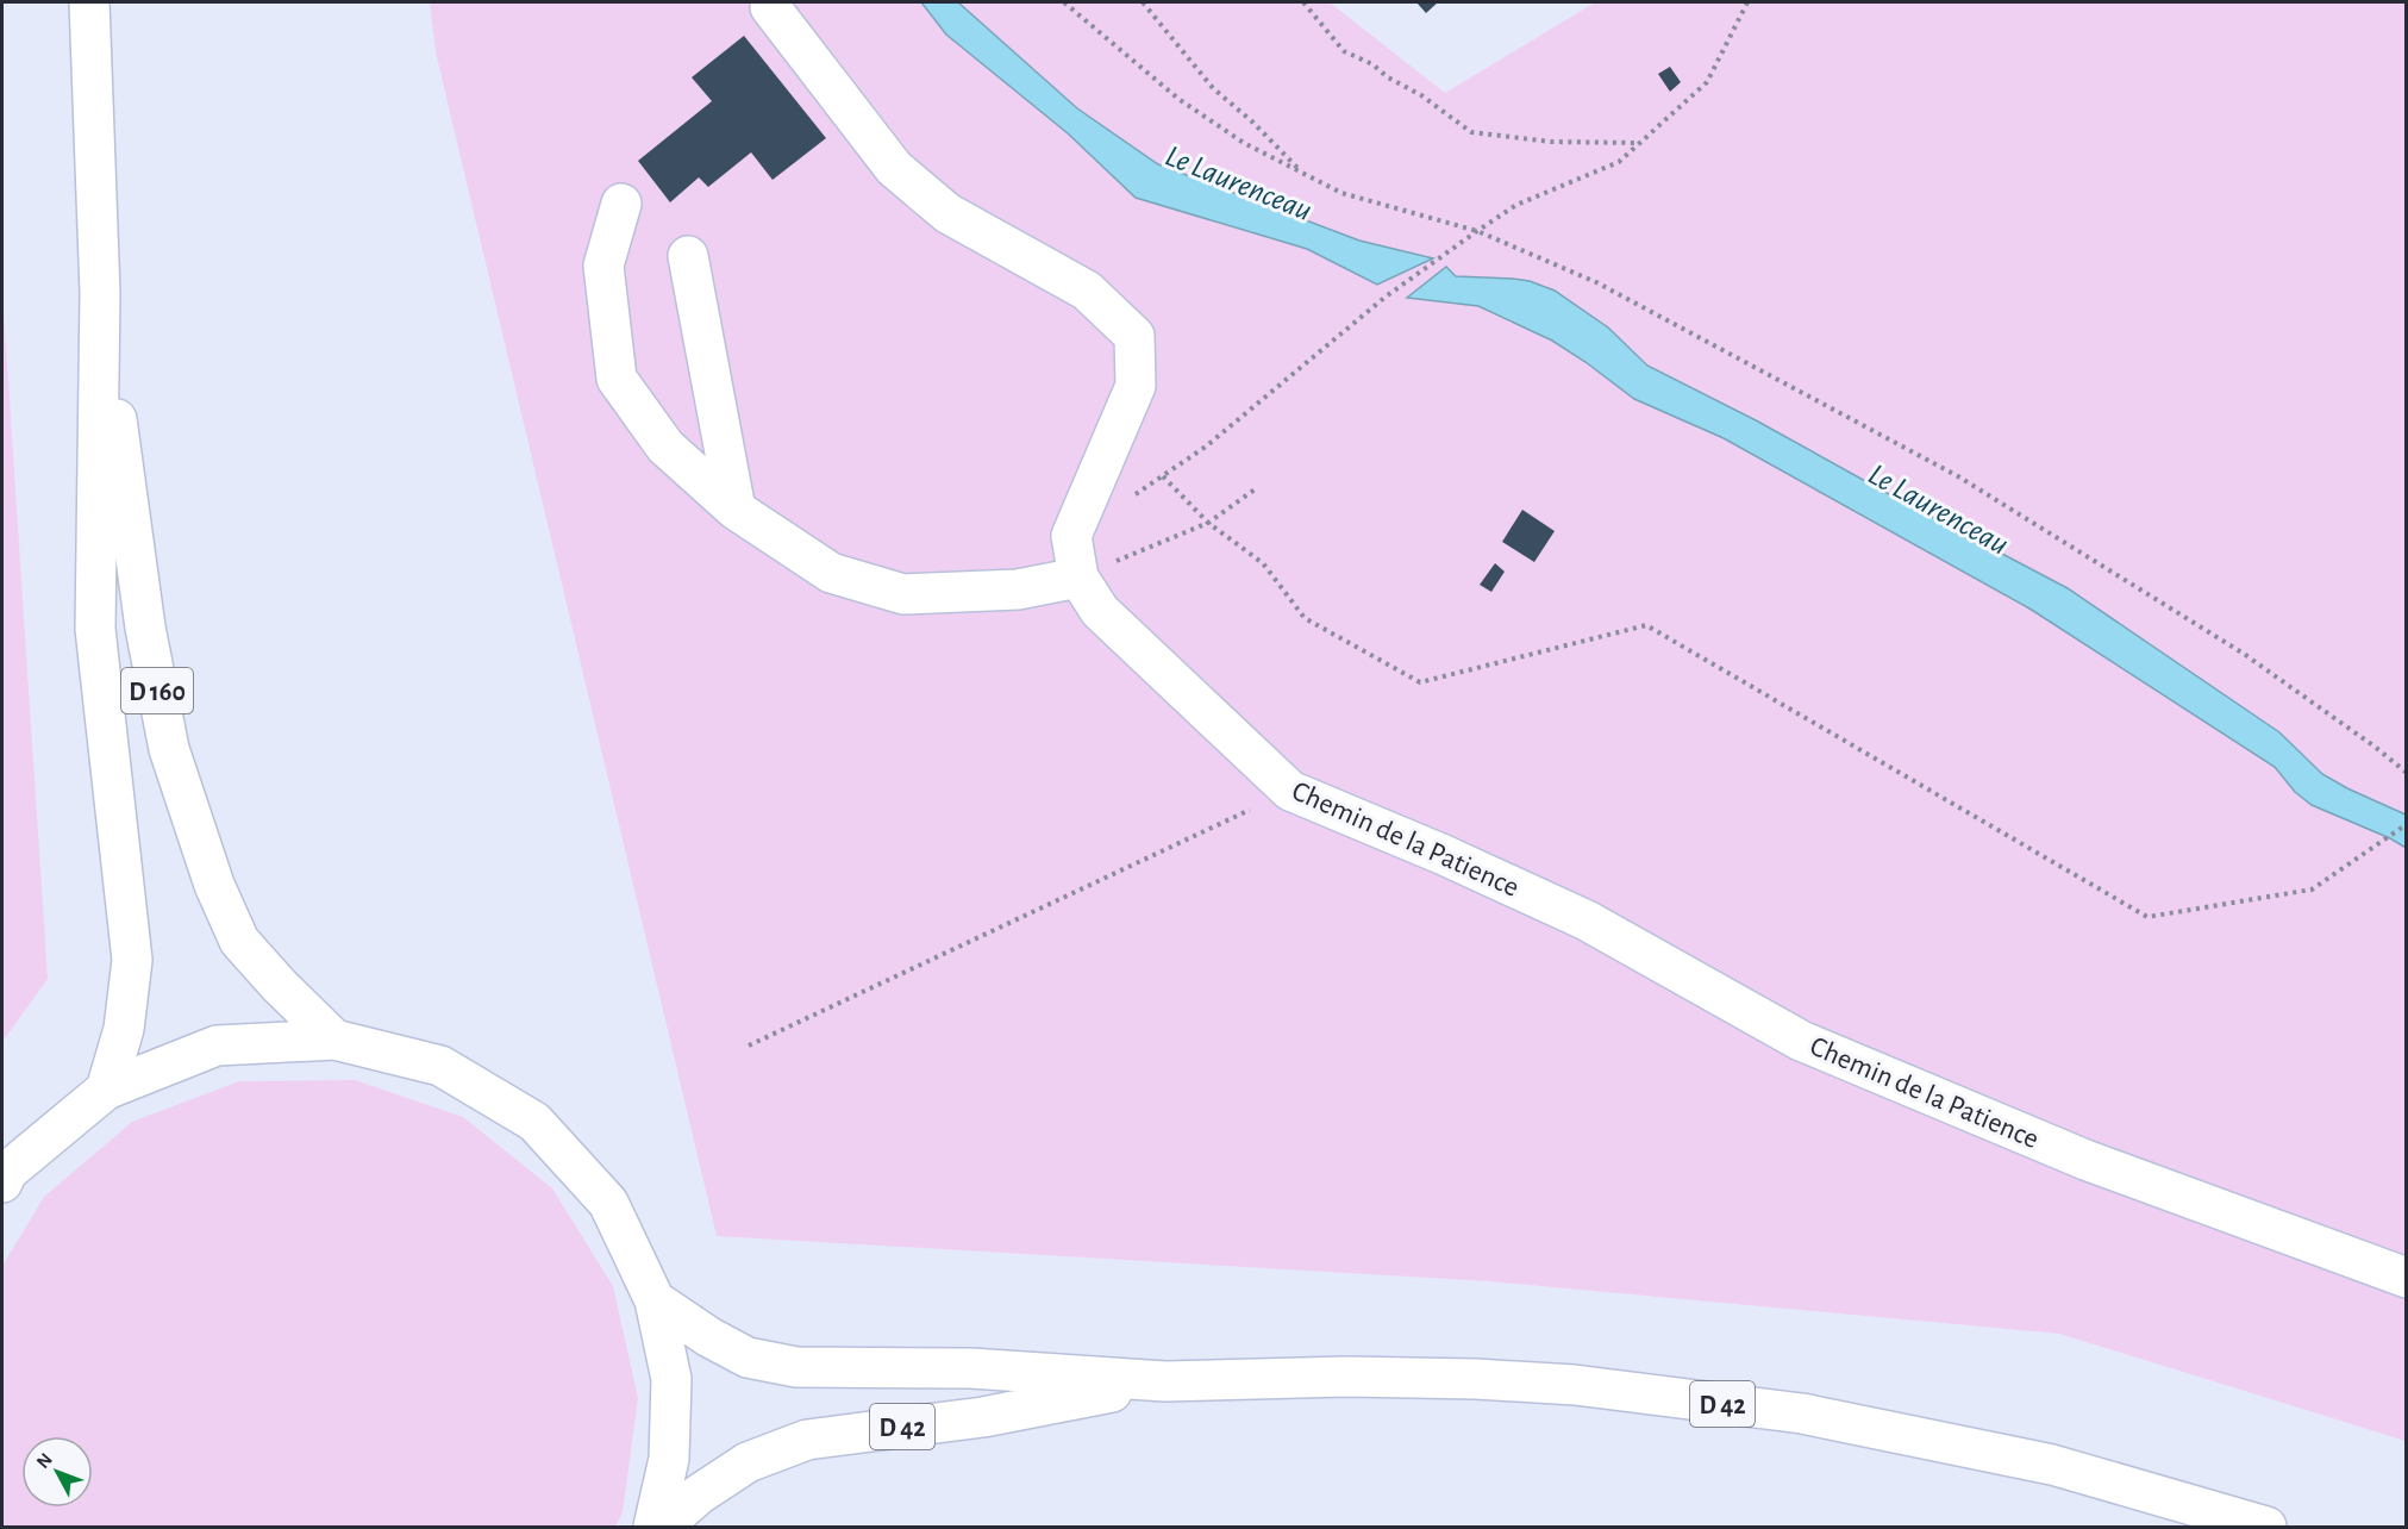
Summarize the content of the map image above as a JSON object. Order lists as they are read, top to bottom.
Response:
{
  "streets": {
    "main road": ["D 160", "Chemin de la Patience", "D 42"]
  },
  "water": ["Le Laurenceau"],
  "north": "top left"
}
